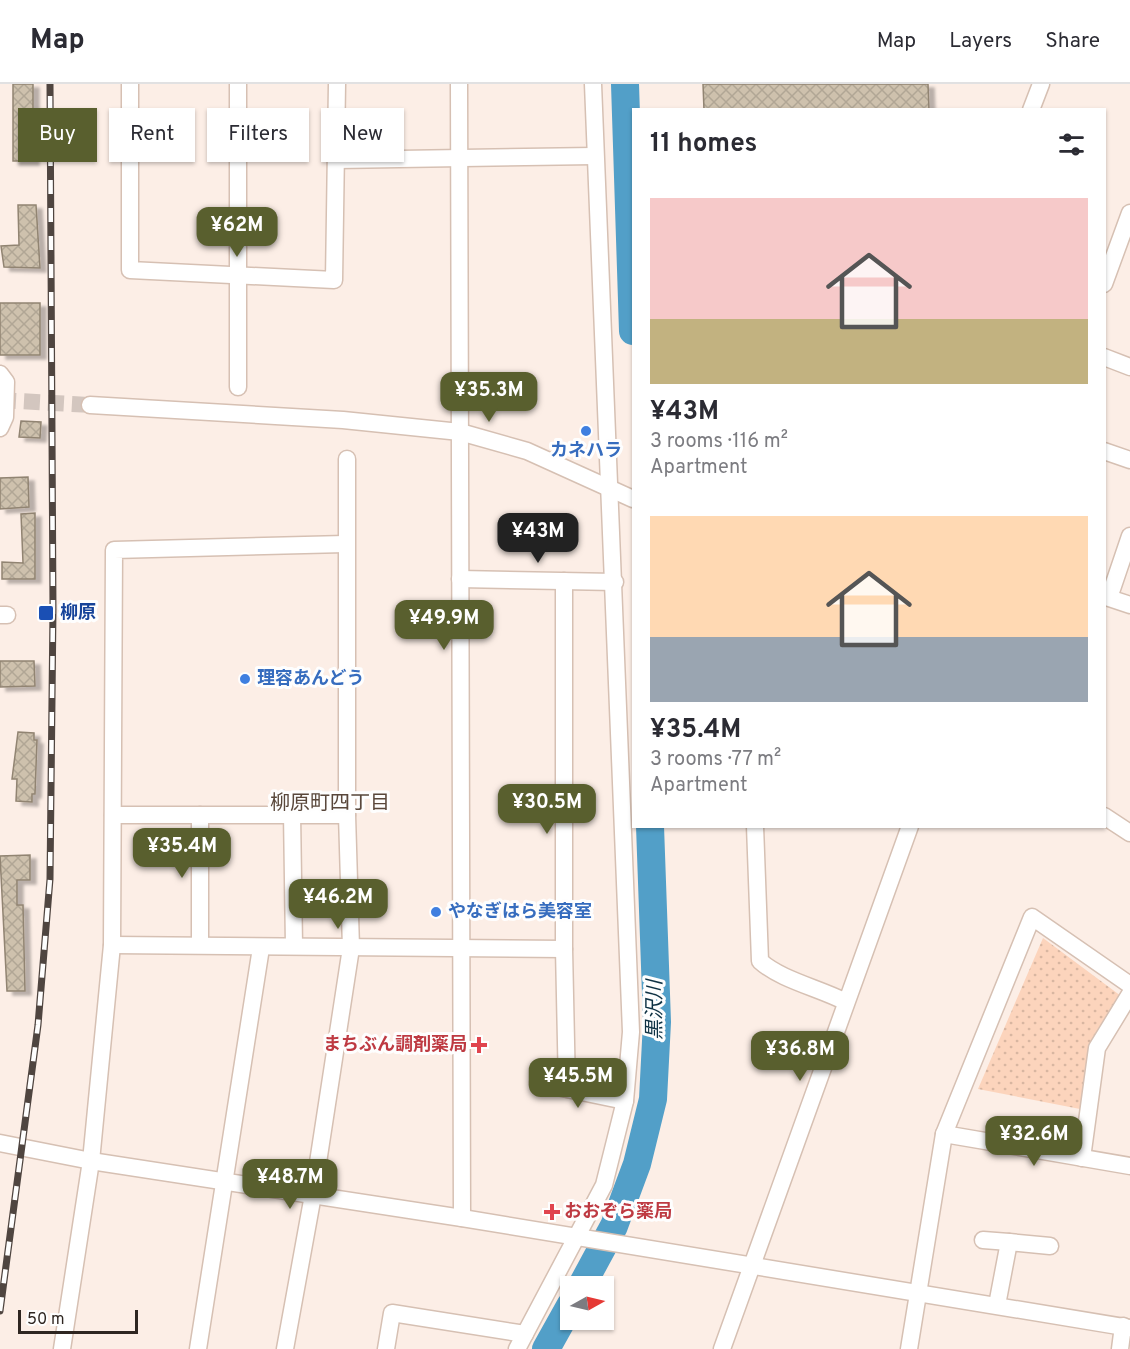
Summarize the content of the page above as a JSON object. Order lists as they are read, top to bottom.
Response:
{
  "districts": ["柳原町四丁目"],
  "water": ["黒沢川"],
  "places": {
    "other": ["カネハラ", "理容あんどう", "やなぎはら美容室"],
    "transit": ["柳原"],
    "health": ["まちぶん調剤薬局", "おおぞら薬局"]
  },
  "scale_bar": "50 m",
  "north": "right",
  "page": {
    "header": "Map",
    "nav": ["Map", "Layers", "Share"],
    "chip": [
      "Buy",
      "Rent",
      "Filters",
      "New"
    ],
    "heading": "11 homes",
    "list": [
      {
        "name": "¥43M",
        "note": "3 rooms · 116 m² · Apartment"
      },
      {
        "name": "¥35.4M",
        "note": "3 rooms · 77 m² · Apartment"
      }
    ],
    "price": [
      "¥62M",
      "¥35.3M",
      "¥43M",
      "¥49.9M",
      "¥30.5M",
      "¥35.4M",
      "¥46.2M",
      "¥36.8M",
      "¥45.5M",
      "¥32.6M",
      "¥48.7M"
    ],
    "scale": "50 m"
  }
}
